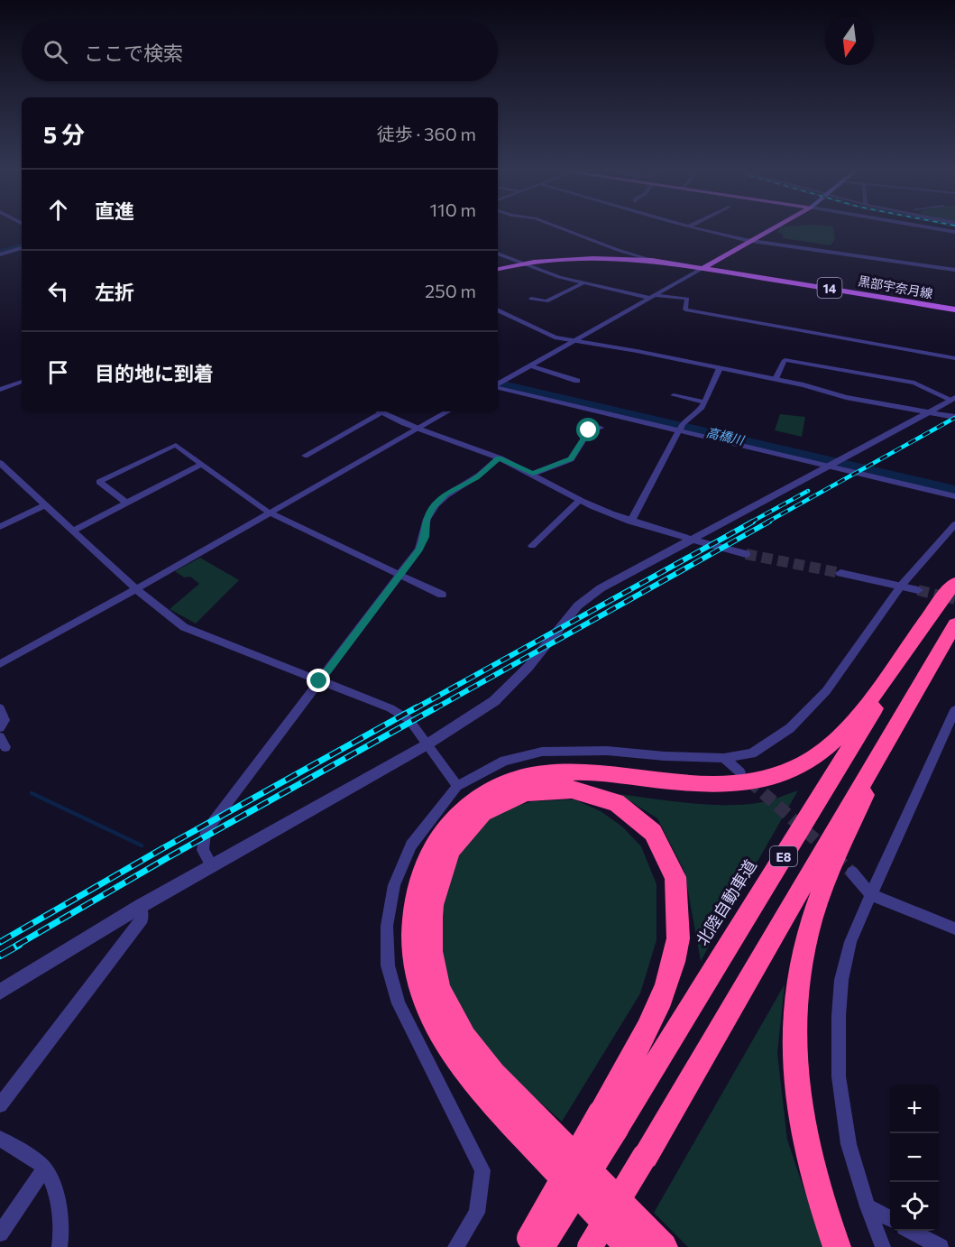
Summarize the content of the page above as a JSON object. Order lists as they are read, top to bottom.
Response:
{
  "streets": {
    "highway": ["E8", "北陸自動車道"],
    "main road": ["黒部宇奈月線", "14"]
  },
  "water": ["高橋川"],
  "north": "bottom",
  "page": {
    "search": "ここで検索",
    "heading": ["5 分", "徒歩 · 360 m"],
    "list": [
      ["直進", "110 m"],
      ["左折", "250 m"],
      "目的地に到着"
    ],
    "map_buttons": ["+", "−"]
  }
}
